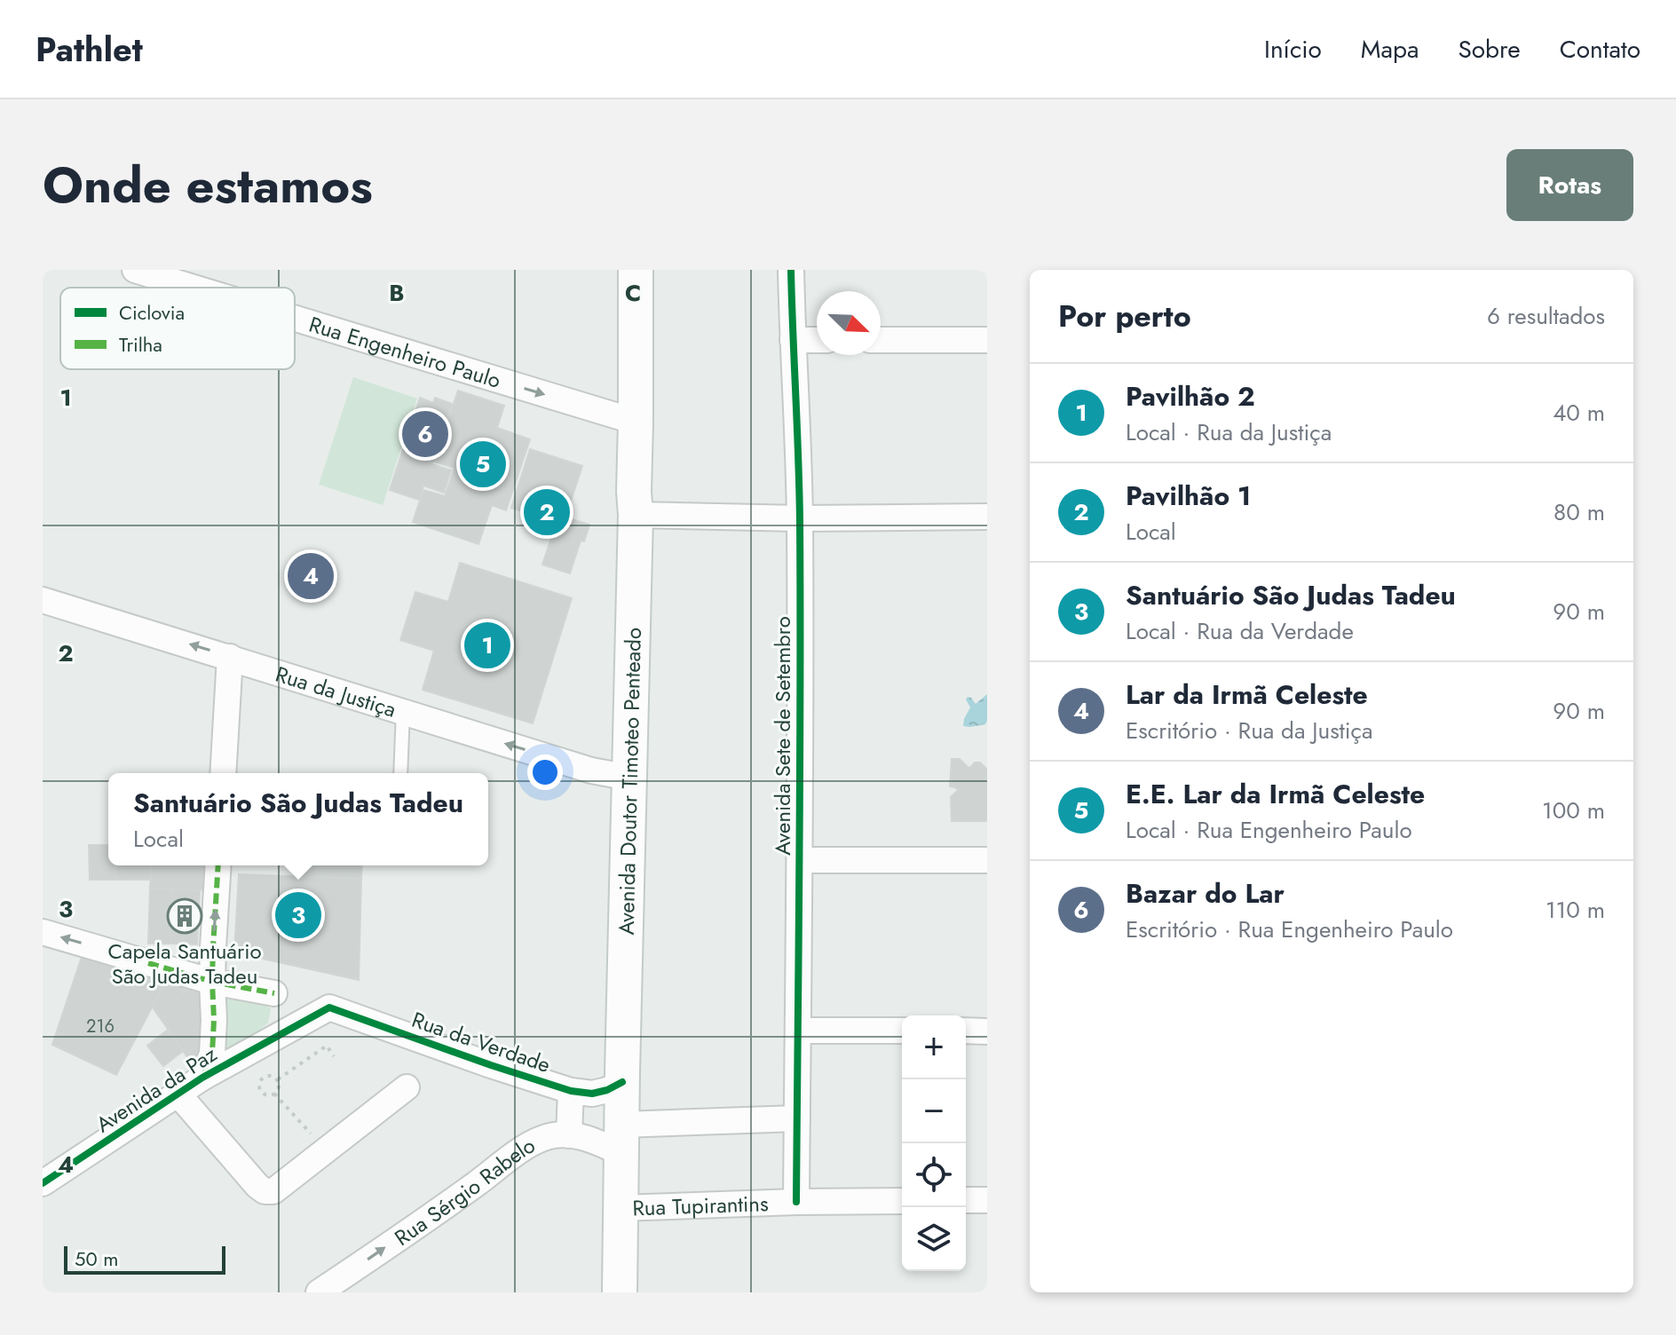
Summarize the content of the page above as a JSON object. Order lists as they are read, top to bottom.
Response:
{
  "streets": {
    "main road": ["Avenida Doutor Timoteo Penteado"],
    "street": [
      "Rua Engenheiro Paulo",
      "Rua da Justiça",
      "Avenida Sete de Setembro",
      "Rua da Verdade",
      "Avenida da Paz",
      "Rua Sérgio Rabelo",
      "Rua Tupirantins"
    ]
  },
  "crossings": [
    ["Rua Engenheiro Paulo", "Avenida Doutor Timoteo Penteado"],
    ["Rua da Justiça", "Avenida Doutor Timoteo Penteado"],
    ["Avenida Sete de Setembro", "Rua Tupirantins"],
    ["Avenida Doutor Timoteo Penteado", "Rua da Verdade"],
    ["Avenida Doutor Timoteo Penteado", "Rua Sérgio Rabelo"],
    ["Avenida Doutor Timoteo Penteado", "Rua Tupirantins"],
    ["Rua da Verdade", "Avenida da Paz"]
  ],
  "one_way": ["Rua Engenheiro Paulo", "Rua da Justiça"],
  "places": {
    "building": ["Capela Santuário São Judas Tadeu"]
  },
  "house_numbers": ["216"],
  "legend": ["Ciclovia", "Trilha"],
  "scale_bar": "50 m",
  "north": "bottom right",
  "page": {
    "header": "Pathlet",
    "nav": [
      "Início",
      "Mapa",
      "Sobre",
      "Contato"
    ],
    "title": "Onde estamos",
    "buttons": "Rotas",
    "heading": ["Por perto", "6 resultados"],
    "list": [
      {
        "mark": "1",
        "name": "Pavilhão 2",
        "note": "Local · Rua da Justiça",
        "value": "40 m"
      },
      {
        "mark": "2",
        "name": "Pavilhão 1",
        "note": "Local",
        "value": "80 m"
      },
      {
        "mark": "3",
        "name": "Santuário São Judas Tadeu",
        "note": "Local · Rua da Verdade",
        "value": "90 m"
      },
      {
        "mark": "4",
        "name": "Lar da Irmã Celeste",
        "note": "Escritório · Rua da Justiça",
        "value": "90 m"
      },
      {
        "mark": "5",
        "name": "E.E. Lar da Irmã Celeste",
        "note": "Local · Rua Engenheiro Paulo",
        "value": "100 m"
      },
      {
        "mark": "6",
        "name": "Bazar do Lar",
        "note": "Escritório · Rua Engenheiro Paulo",
        "value": "110 m"
      }
    ],
    "pins": [
      "6",
      "5",
      "2",
      "4",
      "1",
      "3"
    ],
    "popup": ["Santuário São Judas Tadeu", "Local"],
    "map_buttons": ["+", "−"],
    "scale": "50 m"
  },
  "grid": {
    "columns": ["B", "C"],
    "rows": [
      "1",
      "2",
      "3",
      "4"
    ]
  }
}
